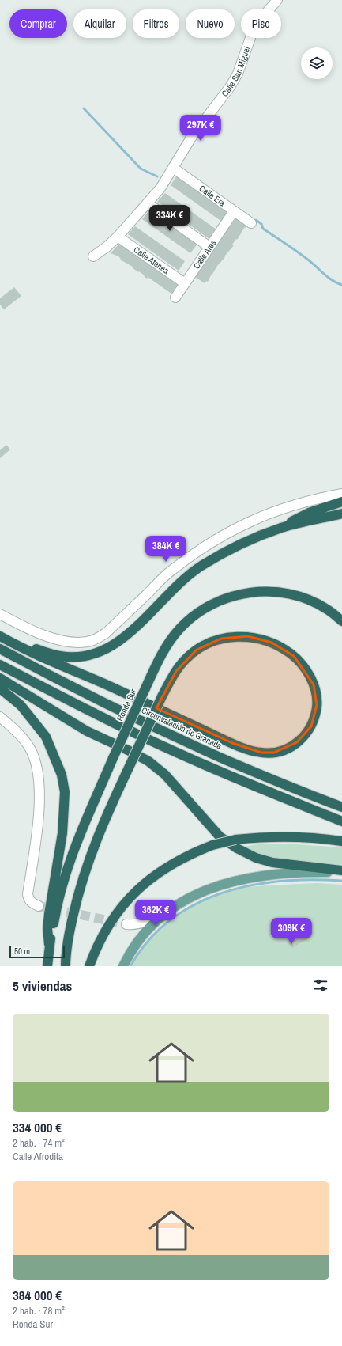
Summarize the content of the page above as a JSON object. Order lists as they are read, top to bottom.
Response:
{
  "streets": {
    "highway": ["Ronda Sur", "Circunvalación de Granada"],
    "street": [
      "Calle San Miguel",
      "Calle Era",
      "Calle Ares",
      "Calle Atenea"
    ]
  },
  "crossings": [
    ["Calle San Miguel", "Calle Era"],
    ["Calle San Miguel", "Calle Atenea"],
    ["Calle Era", "Calle Ares"],
    ["Calle Ares", "Calle Atenea"]
  ],
  "scale_bar": "50 m",
  "page": {
    "chip": [
      "Comprar",
      "Alquilar",
      "Filtros",
      "Nuevo",
      "Piso"
    ],
    "price": [
      "297K €",
      "334K €",
      "384K €",
      "362K €",
      "309K €"
    ],
    "scale": "50 m",
    "heading": "5 viviendas",
    "list": [
      {
        "name": "334 000 €",
        "note": "2 hab. · 74 m² · Calle Afrodita"
      },
      {
        "name": "384 000 €",
        "note": "2 hab. · 78 m² · Ronda Sur"
      }
    ]
  }
}
